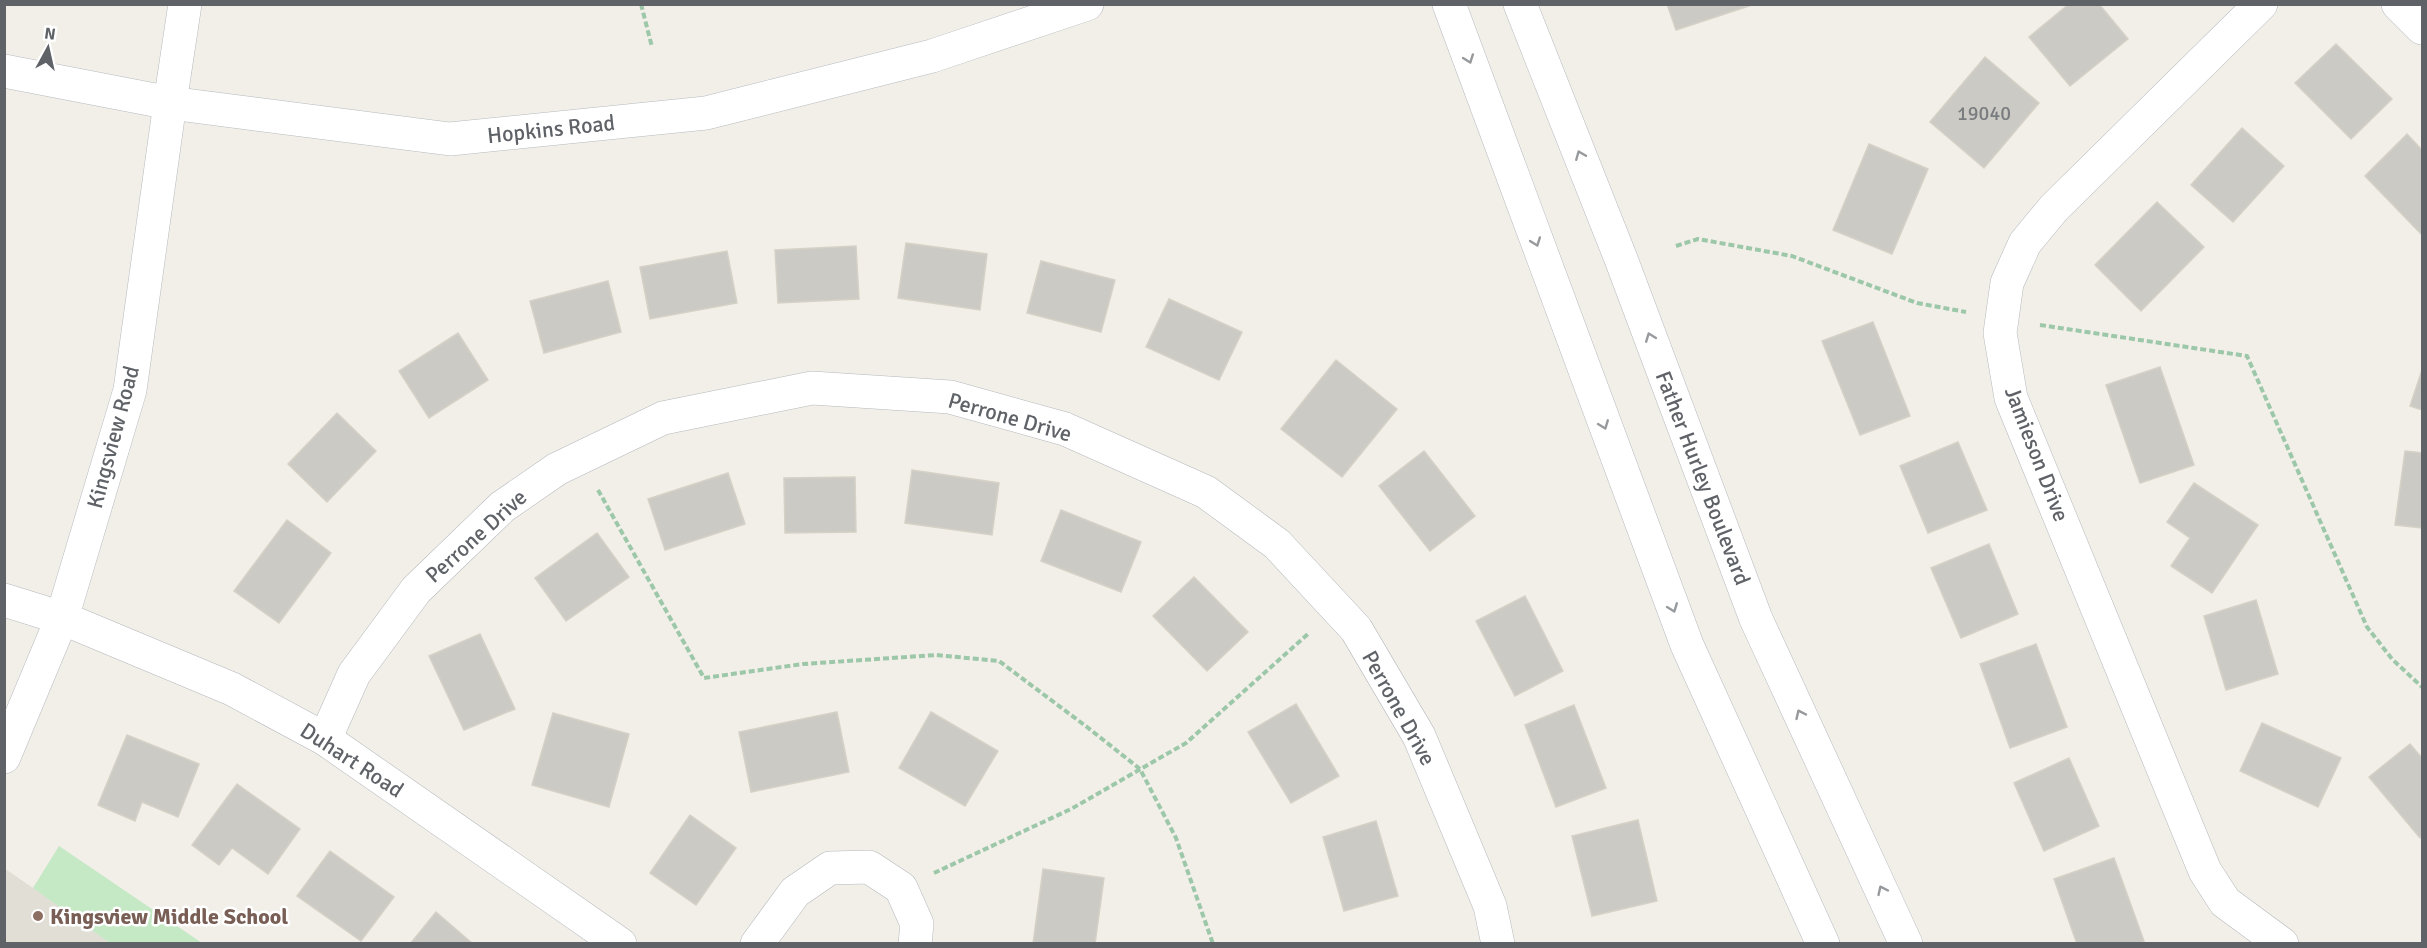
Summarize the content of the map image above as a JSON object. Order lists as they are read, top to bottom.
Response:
{
  "streets": {
    "street": [
      "Hopkins Road",
      "Perrone Drive",
      "Kingsview Road",
      "Jamieson Drive",
      "Father Hurley Boulevard",
      "Duhart Road"
    ]
  },
  "crossings": [
    ["Hopkins Road", "Kingsview Road"],
    ["Perrone Drive", "Duhart Road"],
    ["Kingsview Road", "Duhart Road"]
  ],
  "places": ["Kingsview Middle School"],
  "house_numbers": ["19040"],
  "north": "top"
}
